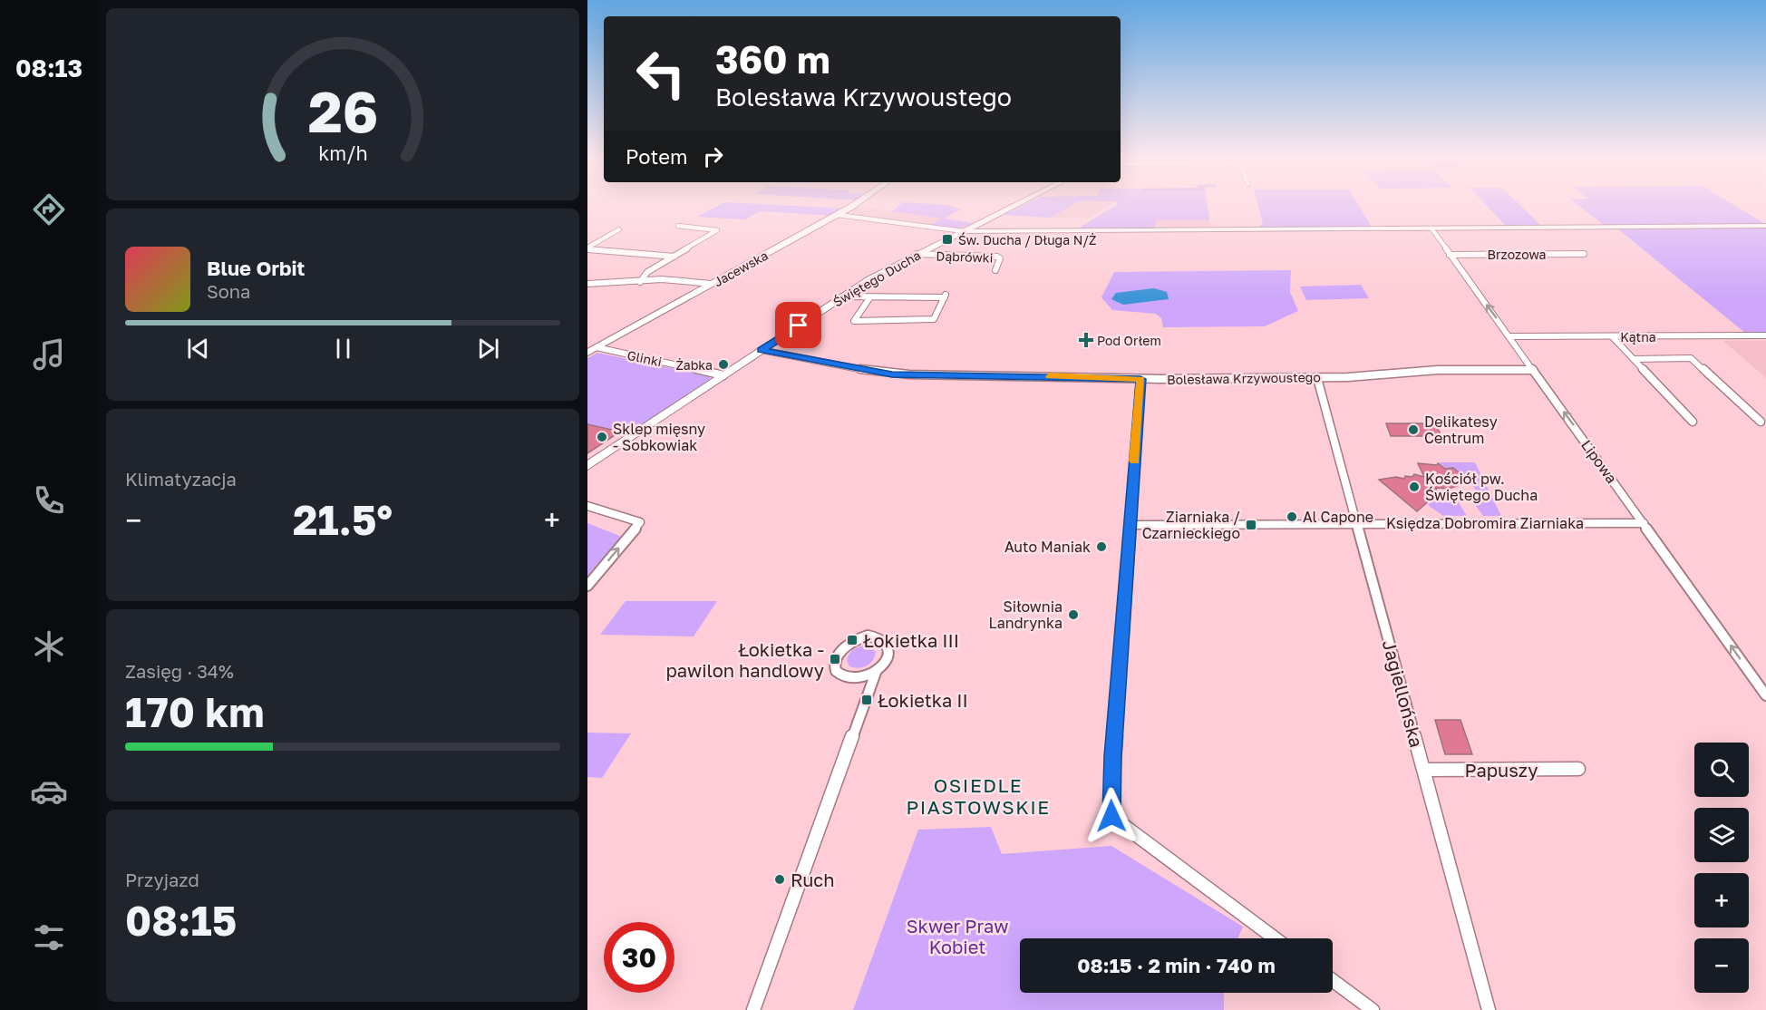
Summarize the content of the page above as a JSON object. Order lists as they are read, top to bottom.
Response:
{
  "streets": {
    "street": [
      "Brzozowa",
      "Dąbrówki",
      "Jacewska",
      "Świętego Ducha",
      "Kątna",
      "Glinki",
      "Bolesława Krzywoustego",
      "Lipowa",
      "Księdza Dobromira Ziarniaka",
      "Jagiellońska",
      "Papuszy"
    ]
  },
  "crossings": [
    ["Brzozowa", "Lipowa"],
    ["Dąbrówki", "Świętego Ducha"],
    ["Jacewska", "Glinki"],
    ["Świętego Ducha", "Glinki"],
    ["Świętego Ducha", "Bolesława Krzywoustego"],
    ["Kątna", "Lipowa"],
    ["Bolesława Krzywoustego", "Lipowa"],
    ["Bolesława Krzywoustego", "Jagiellońska"],
    ["Lipowa", "Księdza Dobromira Ziarniaka"],
    ["Księdza Dobromira Ziarniaka", "Jagiellońska"],
    ["Jagiellońska", "Papuszy"]
  ],
  "one_way": ["Lipowa"],
  "districts": ["OSIEDLE PIASTOWSKIE"],
  "parks": ["Skwer Praw Kobiet"],
  "places": {
    "transit": [
      "Św. Ducha / Długa N/Ż",
      "Ziarniaka / Czarnieckiego",
      "Łokietka III",
      "Łokietka - pawilon handlowy",
      "Łokietka II"
    ],
    "health": ["Pod Orłem"],
    "other": [
      "Żabka",
      "Delikatesy Centrum",
      "Sklep mięsny - Sobkowiak",
      "Kościół pw. Świętego Ducha",
      "Al Capone",
      "Auto Maniak",
      "Siłownia Landrynka",
      "Ruch"
    ]
  },
  "page": {
    "tabs": "08:13",
    "turn": ["360 m", "Bolesława Krzywoustego"],
    "then": "Potem",
    "song": ["Blue Orbit", "Sona"],
    "tile": [
      "Klimatyzacja",
      ["Zasięg · 34%", "170 km"],
      ["Przyjazd", "08:15"]
    ],
    "heat": ["−", "21.5°", "+"],
    "map_buttons": ["+", "−"],
    "limit": "30",
    "trip": "08:15 · 2 min · 740 m",
    "gauge": ["26", "km/h"]
  }
}
